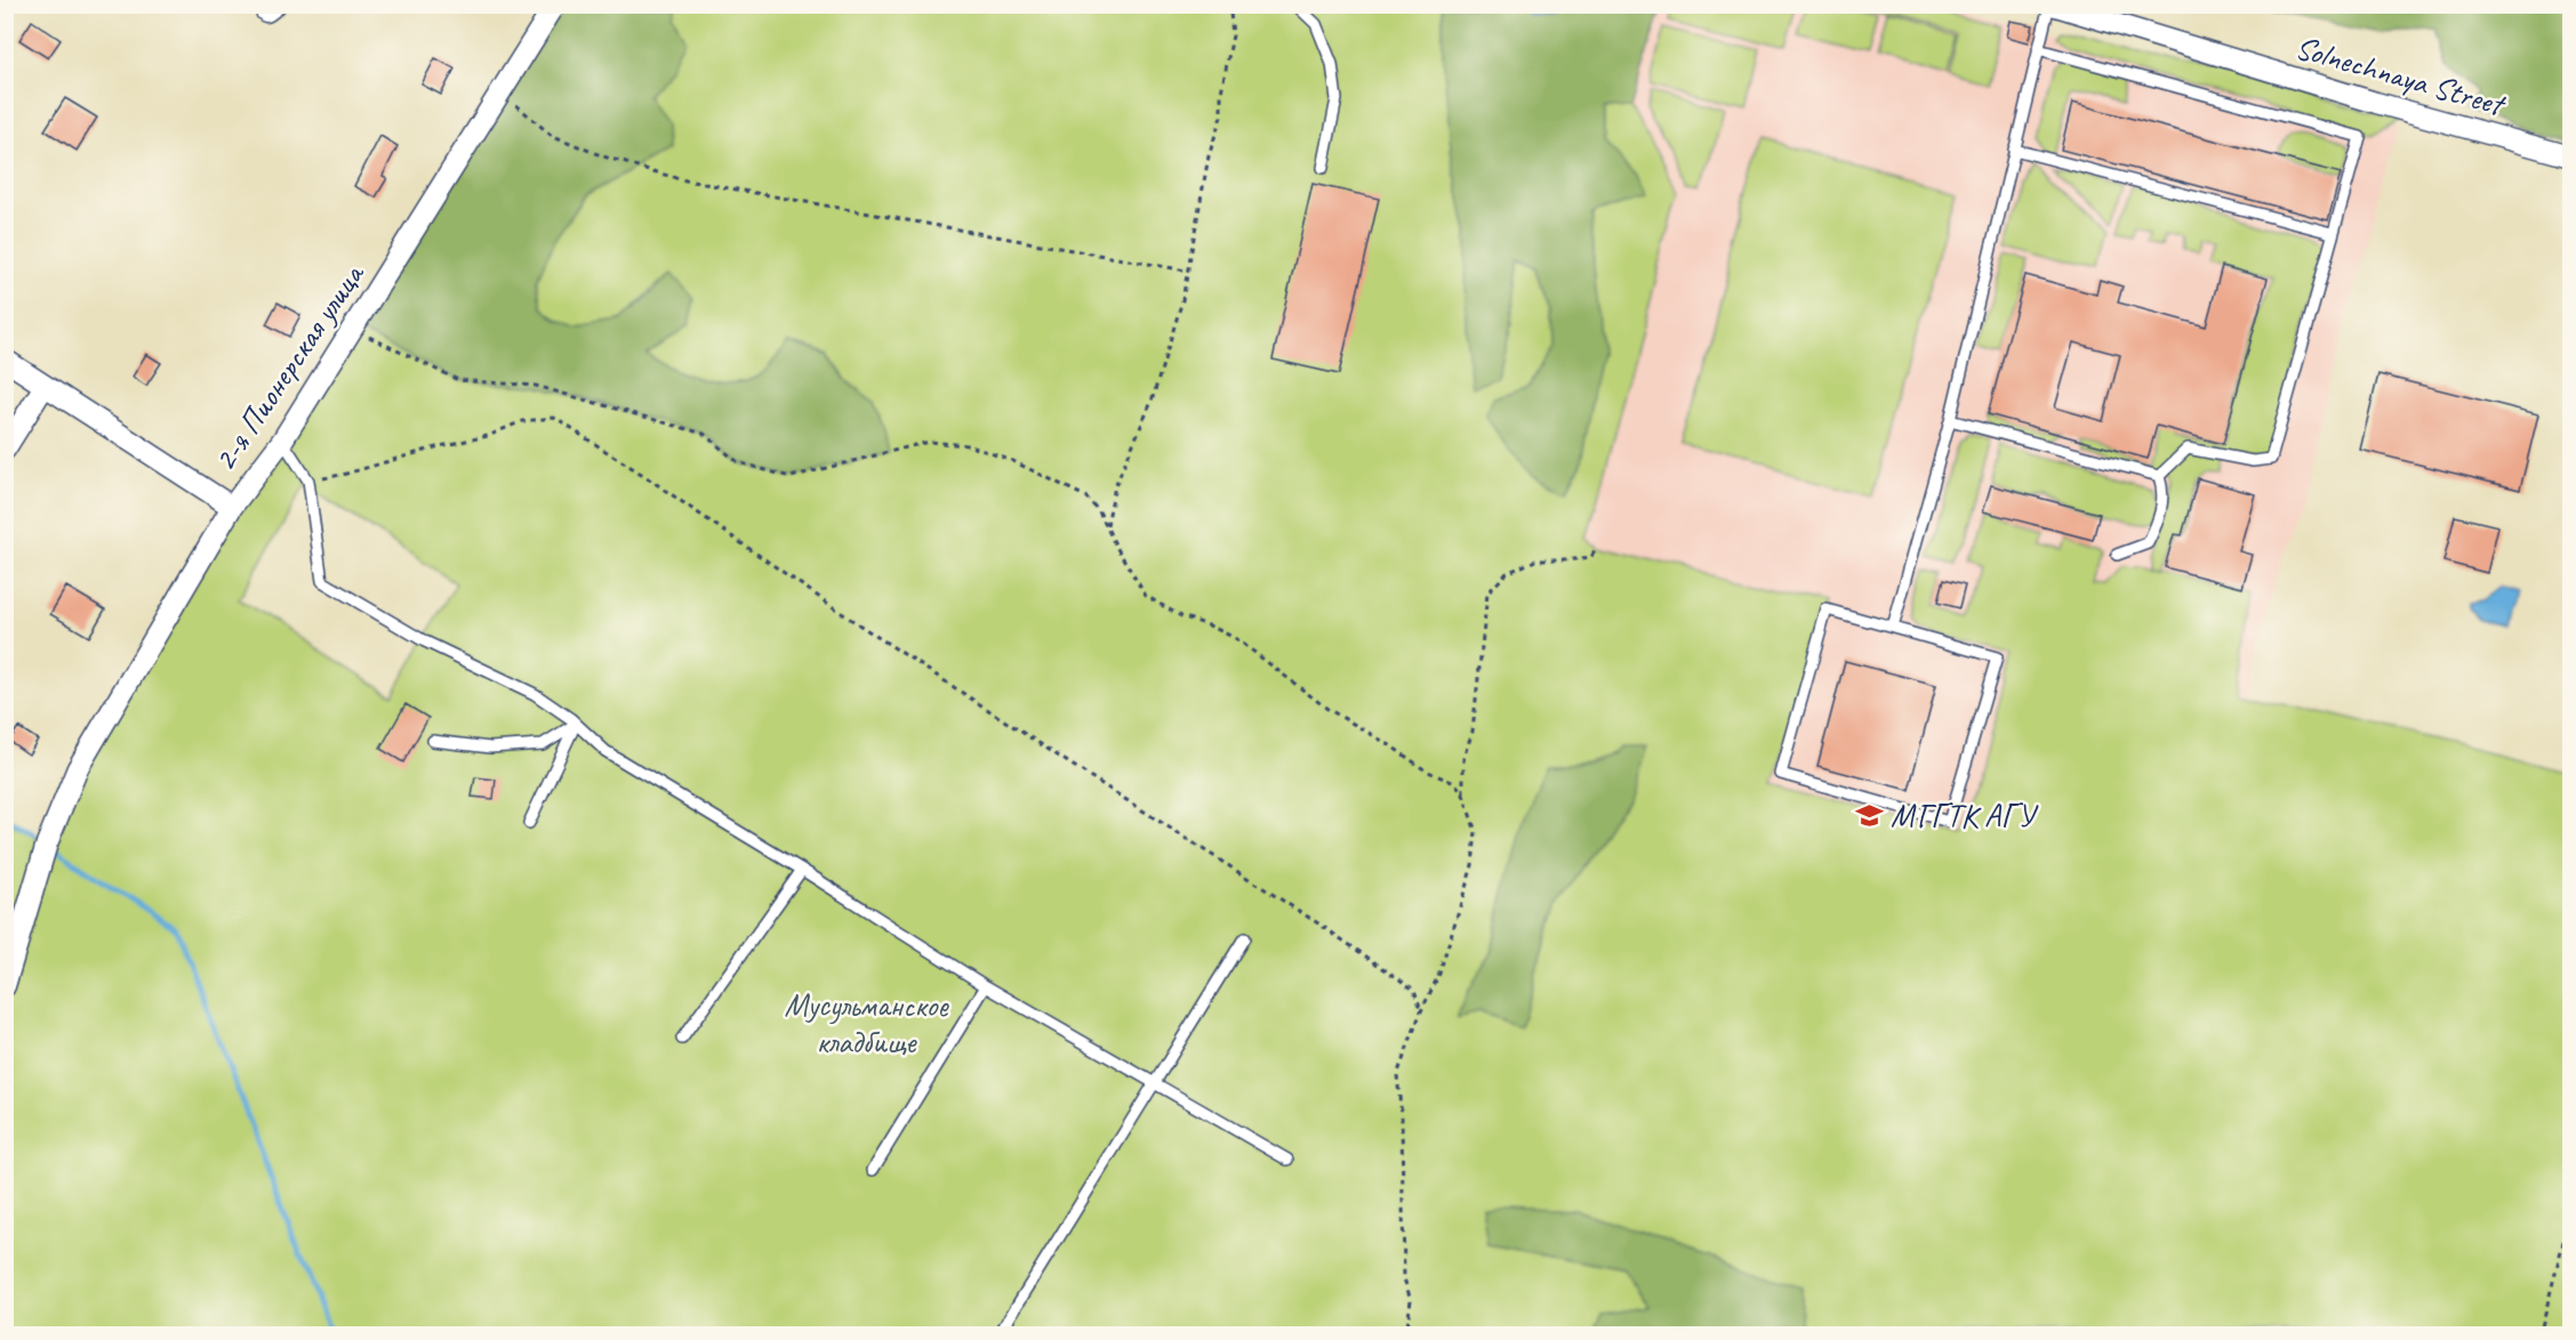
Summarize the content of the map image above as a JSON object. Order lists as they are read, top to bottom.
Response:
{
  "streets": {
    "street": ["Solnechnaya Street", "2-я Пионерская улица"]
  },
  "parks": ["Мусульманское кладбище"],
  "places": {
    "school or university": ["МГГТК АГУ"]
  }
}
